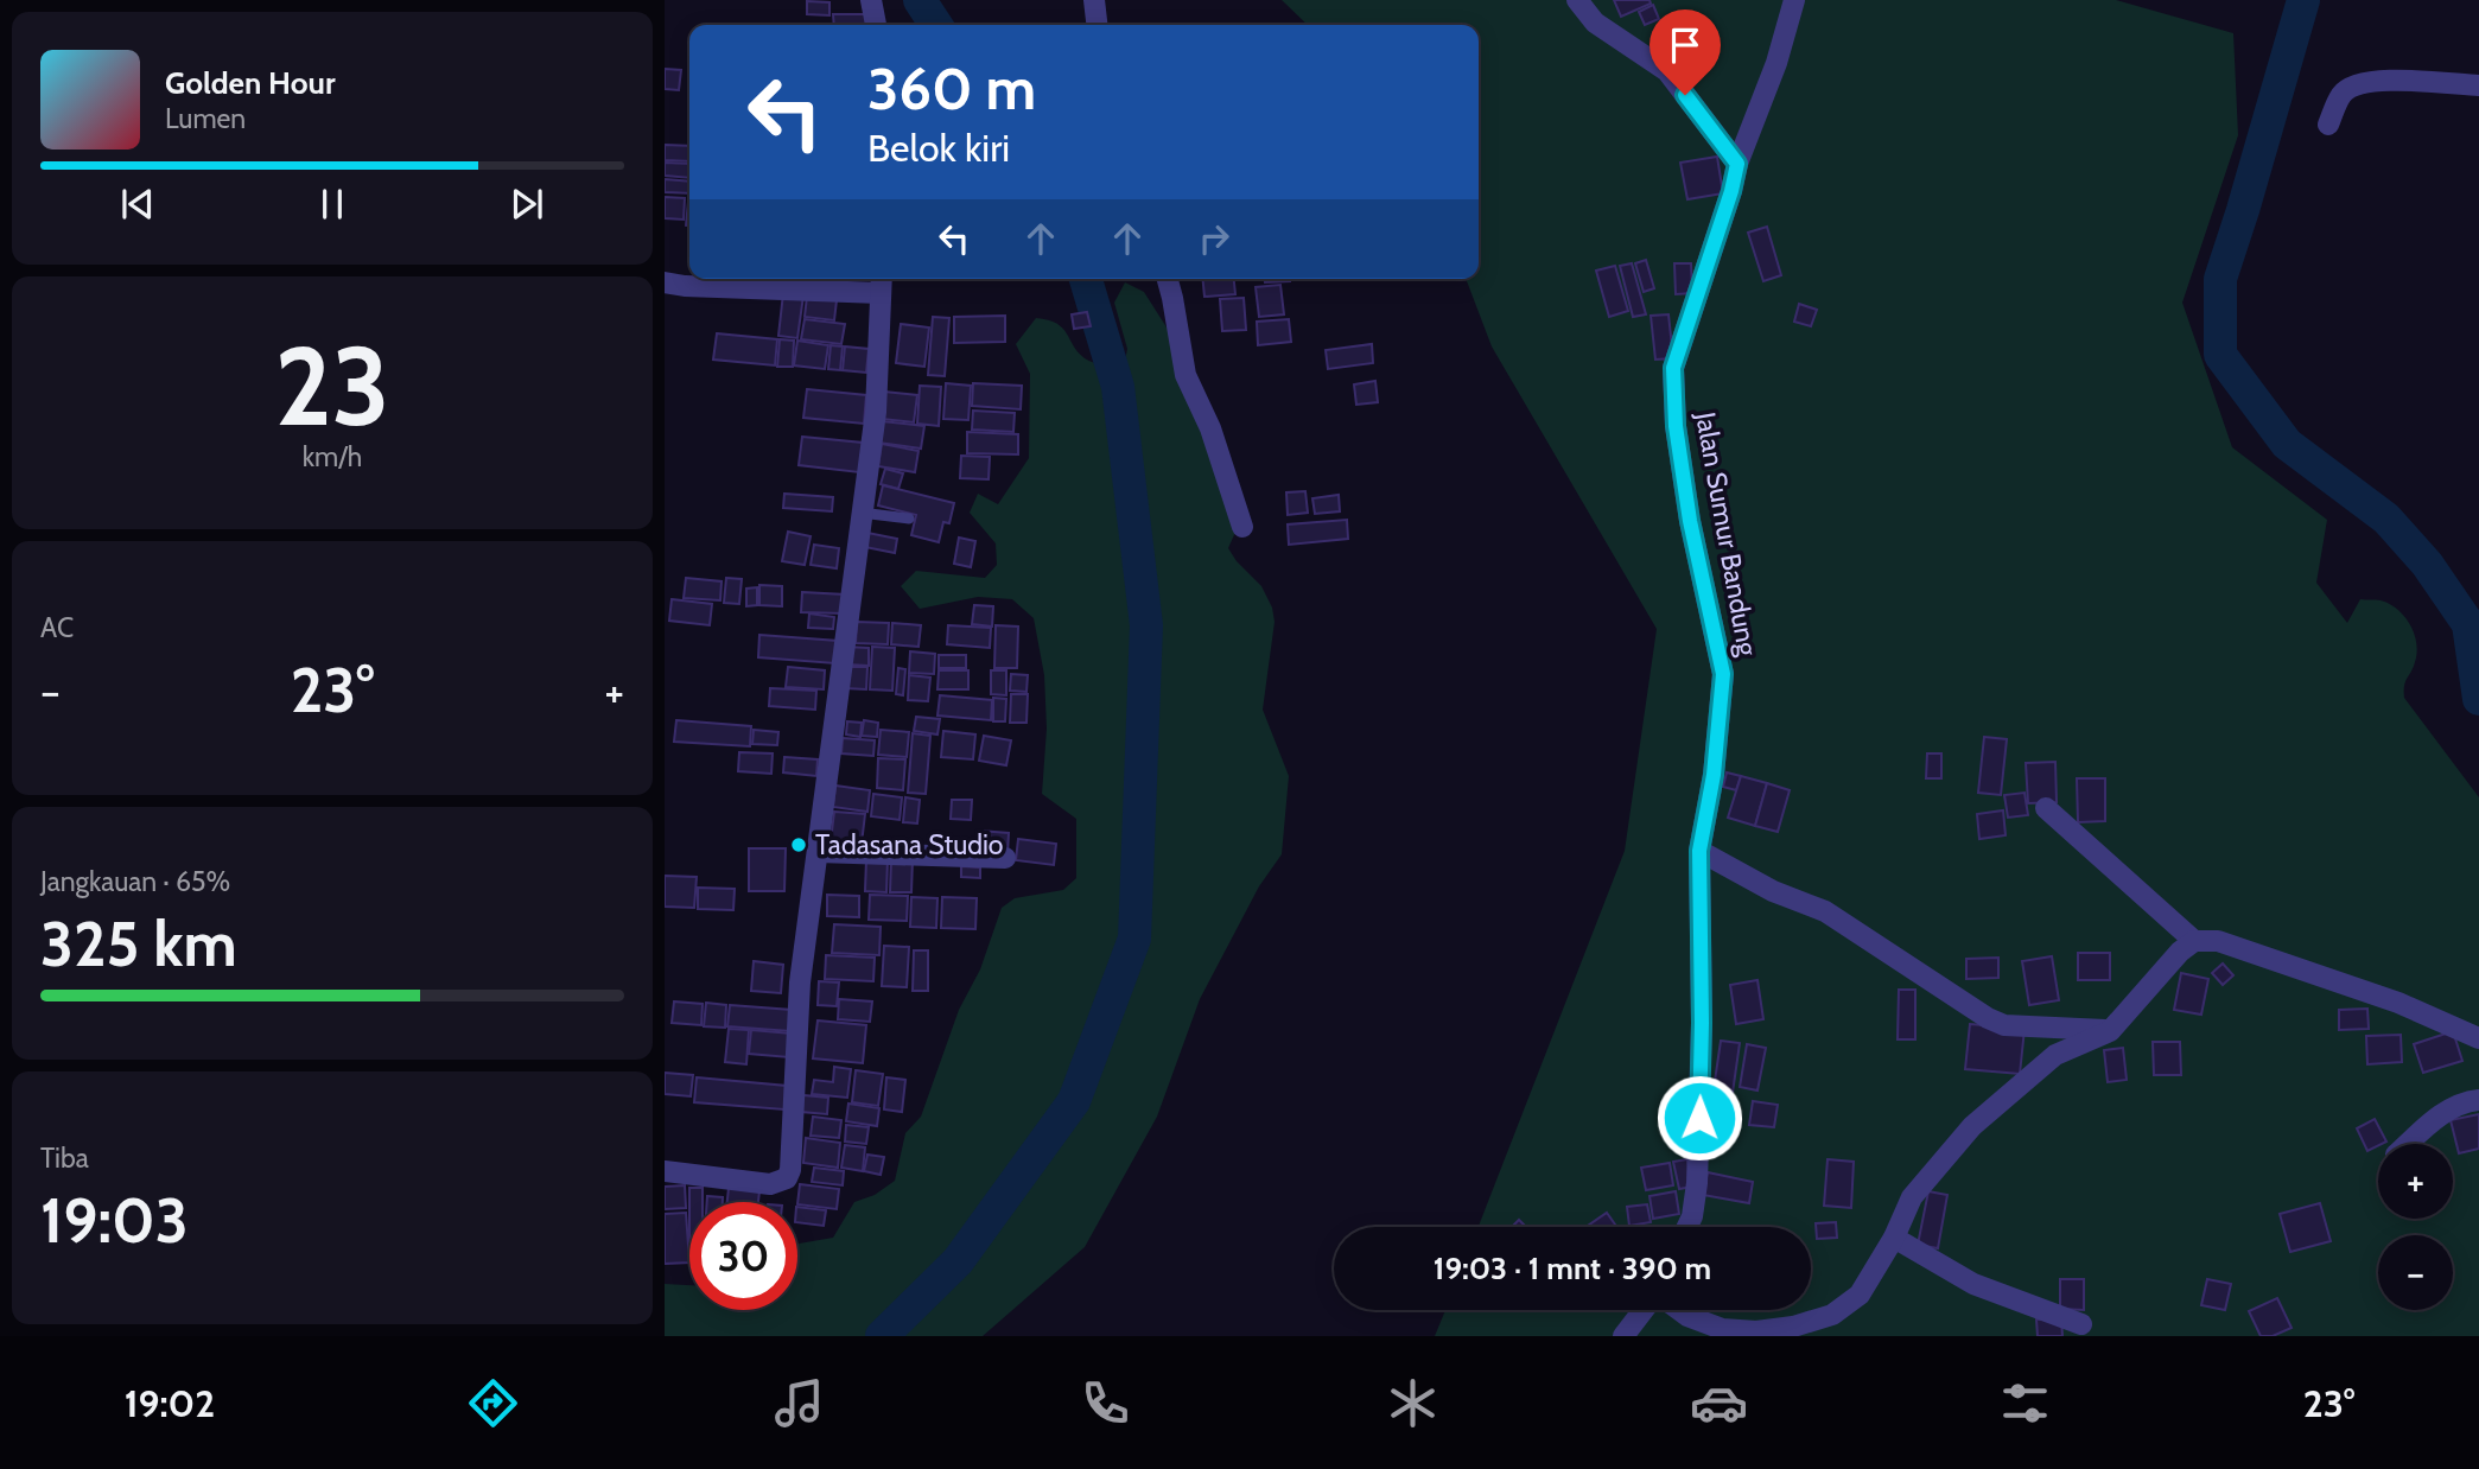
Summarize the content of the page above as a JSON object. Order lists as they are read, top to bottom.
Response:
{
  "streets": {
    "street": ["Jalan Sumur Bandung"]
  },
  "places": ["Tadasana Studio"],
  "page": {
    "turn": ["360 m", "Belok kiri"],
    "song": ["Golden Hour", "Lumen"],
    "tile": [
      ["23", "km/h"],
      "AC",
      ["Jangkauan · 65%", "325 km"],
      ["Tiba", "19:03"]
    ],
    "heat": ["−", "23°", "+"],
    "map_buttons": ["+", "−"],
    "limit": "30",
    "trip": "19:03 · 1 mnt · 390 m",
    "tabs": ["19:02", "23°"]
  }
}
